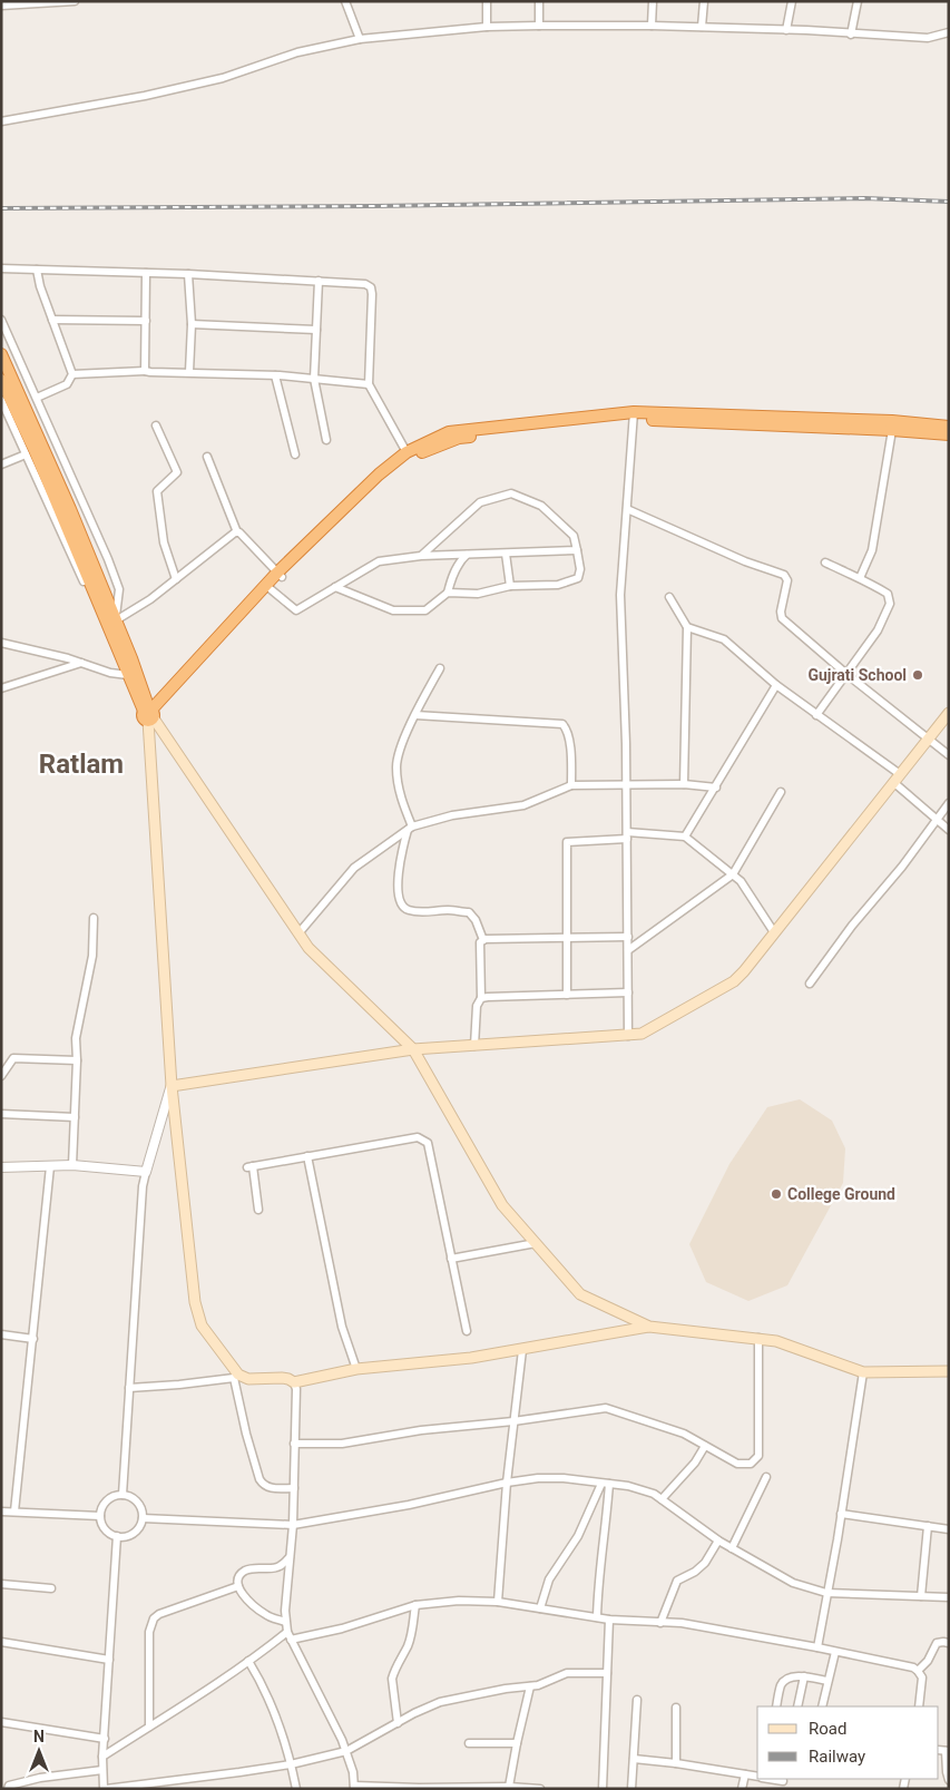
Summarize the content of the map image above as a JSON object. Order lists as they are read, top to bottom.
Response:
{
  "districts": ["Ratlam"],
  "places": ["Gujrati School", "College Ground"],
  "legend": ["Road", "Railway"],
  "north": "top"
}
